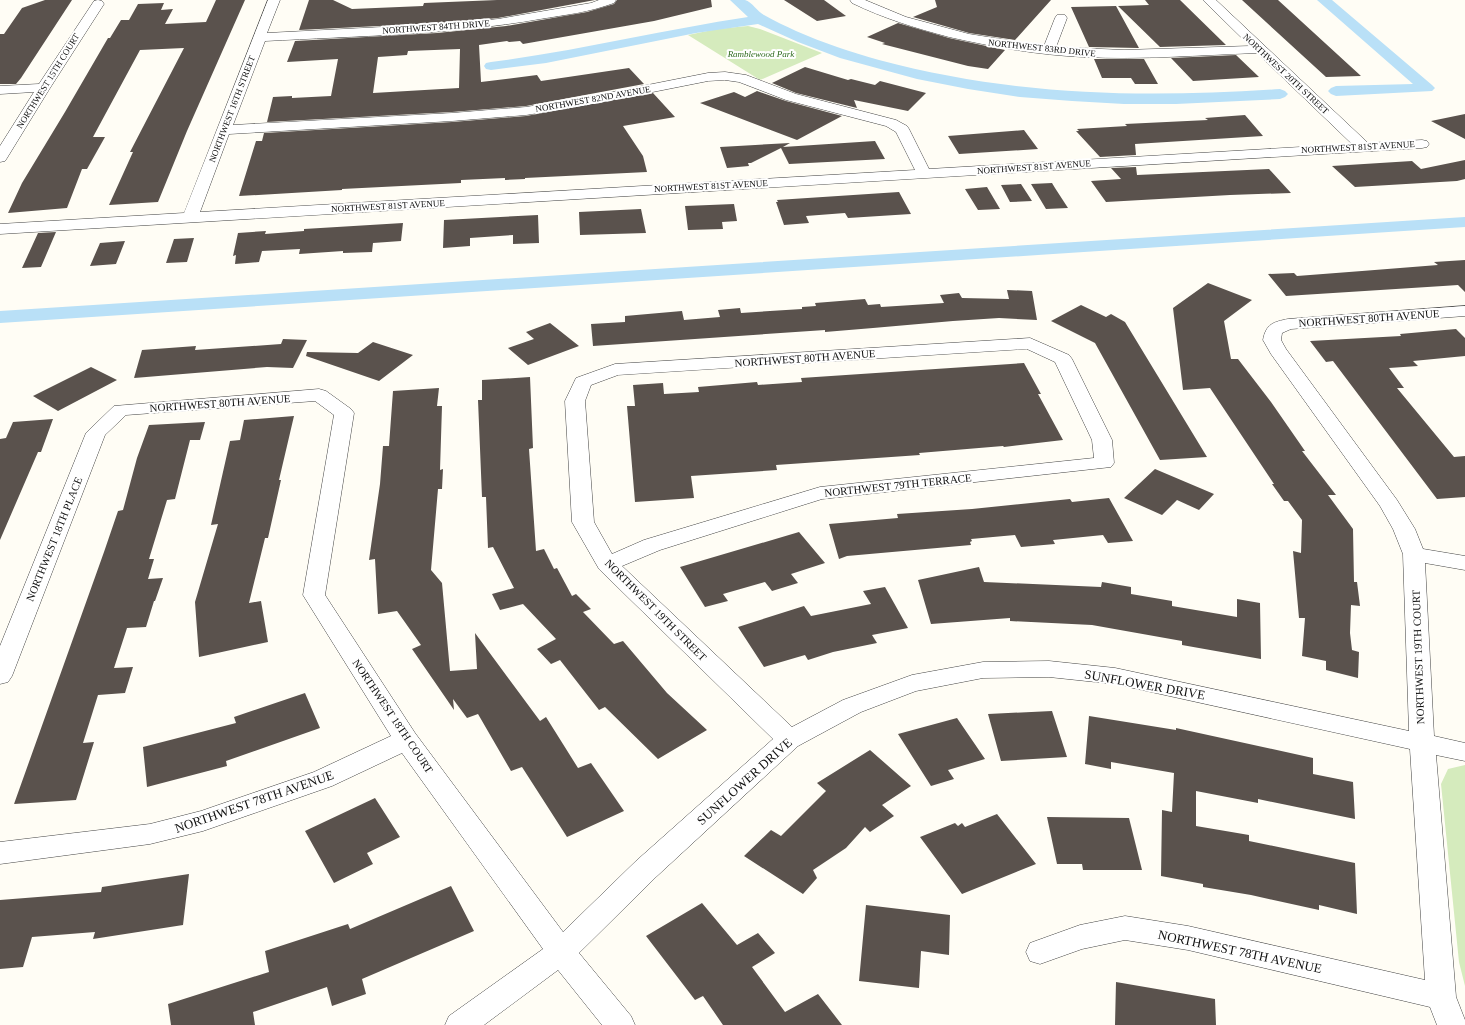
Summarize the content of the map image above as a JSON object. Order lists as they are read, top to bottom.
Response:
{
  "streets": {
    "street": [
      "NORTHWEST 84TH DRIVE",
      "NORTHWEST 83RD DRIVE",
      "NORTHWEST 20TH STREET",
      "NORTHWEST 15TH COURT",
      "NORTHWEST 82ND AVENUE",
      "NORTHWEST 16TH STREET",
      "NORTHWEST 81ST AVENUE",
      "NORTHWEST 80TH AVENUE",
      "NORTHWEST 79TH TERRACE",
      "NORTHWEST 18TH PLACE",
      "NORTHWEST 19TH STREET",
      "NORTHWEST 19TH COURT",
      "SUNFLOWER DRIVE",
      "NORTHWEST 18TH COURT",
      "NORTHWEST 78TH AVENUE"
    ]
  },
  "crossings": [
    ["NORTHWEST 84TH DRIVE", "NORTHWEST 16TH STREET"],
    ["NORTHWEST 83RD DRIVE", "NORTHWEST 20TH STREET"],
    ["NORTHWEST 20TH STREET", "NORTHWEST 81ST AVENUE"],
    ["NORTHWEST 82ND AVENUE", "NORTHWEST 16TH STREET"],
    ["NORTHWEST 82ND AVENUE", "NORTHWEST 81ST AVENUE"],
    ["NORTHWEST 16TH STREET", "NORTHWEST 81ST AVENUE"],
    ["NORTHWEST 80TH AVENUE", "NORTHWEST 79TH TERRACE"],
    ["NORTHWEST 80TH AVENUE", "NORTHWEST 18TH PLACE"],
    ["NORTHWEST 80TH AVENUE", "NORTHWEST 19TH STREET"],
    ["NORTHWEST 80TH AVENUE", "NORTHWEST 19TH COURT"],
    ["NORTHWEST 80TH AVENUE", "NORTHWEST 18TH COURT"],
    ["NORTHWEST 79TH TERRACE", "NORTHWEST 19TH STREET"],
    ["NORTHWEST 19TH STREET", "SUNFLOWER DRIVE"],
    ["NORTHWEST 19TH COURT", "SUNFLOWER DRIVE"],
    ["NORTHWEST 19TH COURT", "NORTHWEST 78TH AVENUE"],
    ["SUNFLOWER DRIVE", "NORTHWEST 18TH COURT"],
    ["NORTHWEST 18TH COURT", "NORTHWEST 78TH AVENUE"]
  ],
  "parks": ["Ramblewood Park"]
}
